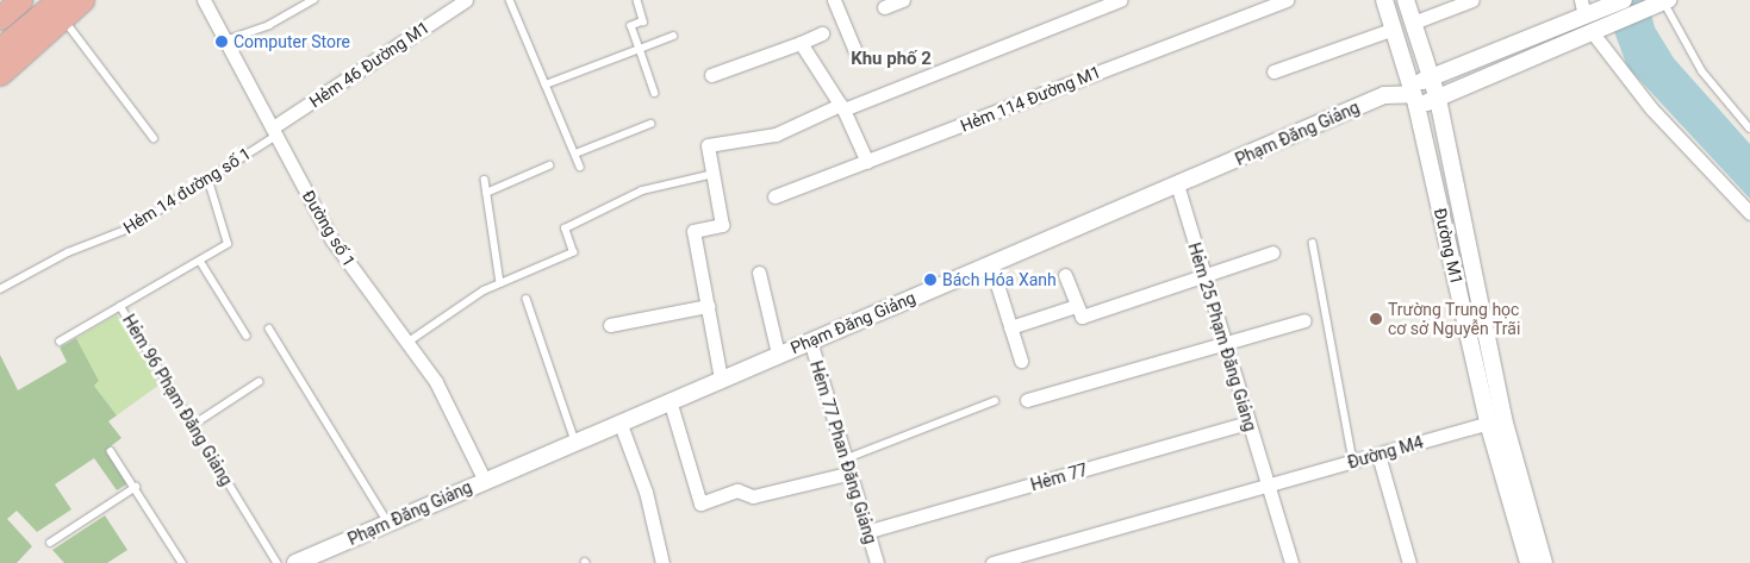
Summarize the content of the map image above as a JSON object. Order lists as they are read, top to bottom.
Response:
{
  "streets": {
    "street": [
      "Hẻm 46 Đường M1",
      "Hẻm 114 Đường M1",
      "Phạm Đăng Giảng",
      "Đường số 1",
      "Đường M1",
      "Hẻm 25 Phạm Đăng Giảng",
      "Hẻm 77 Phan Đăng Giảng",
      "Đường M4",
      "Hẻm 77"
    ],
    "lane": ["Hẻm 14 đường số 1", "Hẻm 96 Phạm Đăng Giảng"]
  },
  "crossings": [
    ["Hẻm 46 Đường M1", "Hẻm 14 đường số 1"],
    ["Hẻm 46 Đường M1", "Đường số 1"],
    ["Phạm Đăng Giảng", "Đường số 1"],
    ["Phạm Đăng Giảng", "Đường M1"],
    ["Phạm Đăng Giảng", "Hẻm 25 Phạm Đăng Giảng"],
    ["Phạm Đăng Giảng", "Hẻm 77 Phan Đăng Giảng"],
    ["Hẻm 14 đường số 1", "Đường số 1"],
    ["Hẻm 14 đường số 1", "Hẻm 96 Phạm Đăng Giảng"],
    ["Đường M1", "Đường M4"],
    ["Hẻm 25 Phạm Đăng Giảng", "Đường M4"],
    ["Hẻm 25 Phạm Đăng Giảng", "Hẻm 77"],
    ["Hẻm 77 Phan Đăng Giảng", "Hẻm 77"]
  ],
  "districts": ["Khu phố 2"],
  "places": ["Computer Store", "Bách Hóa Xanh", "Trường Trung học cơ sở Nguyễn Trãi"]
}
